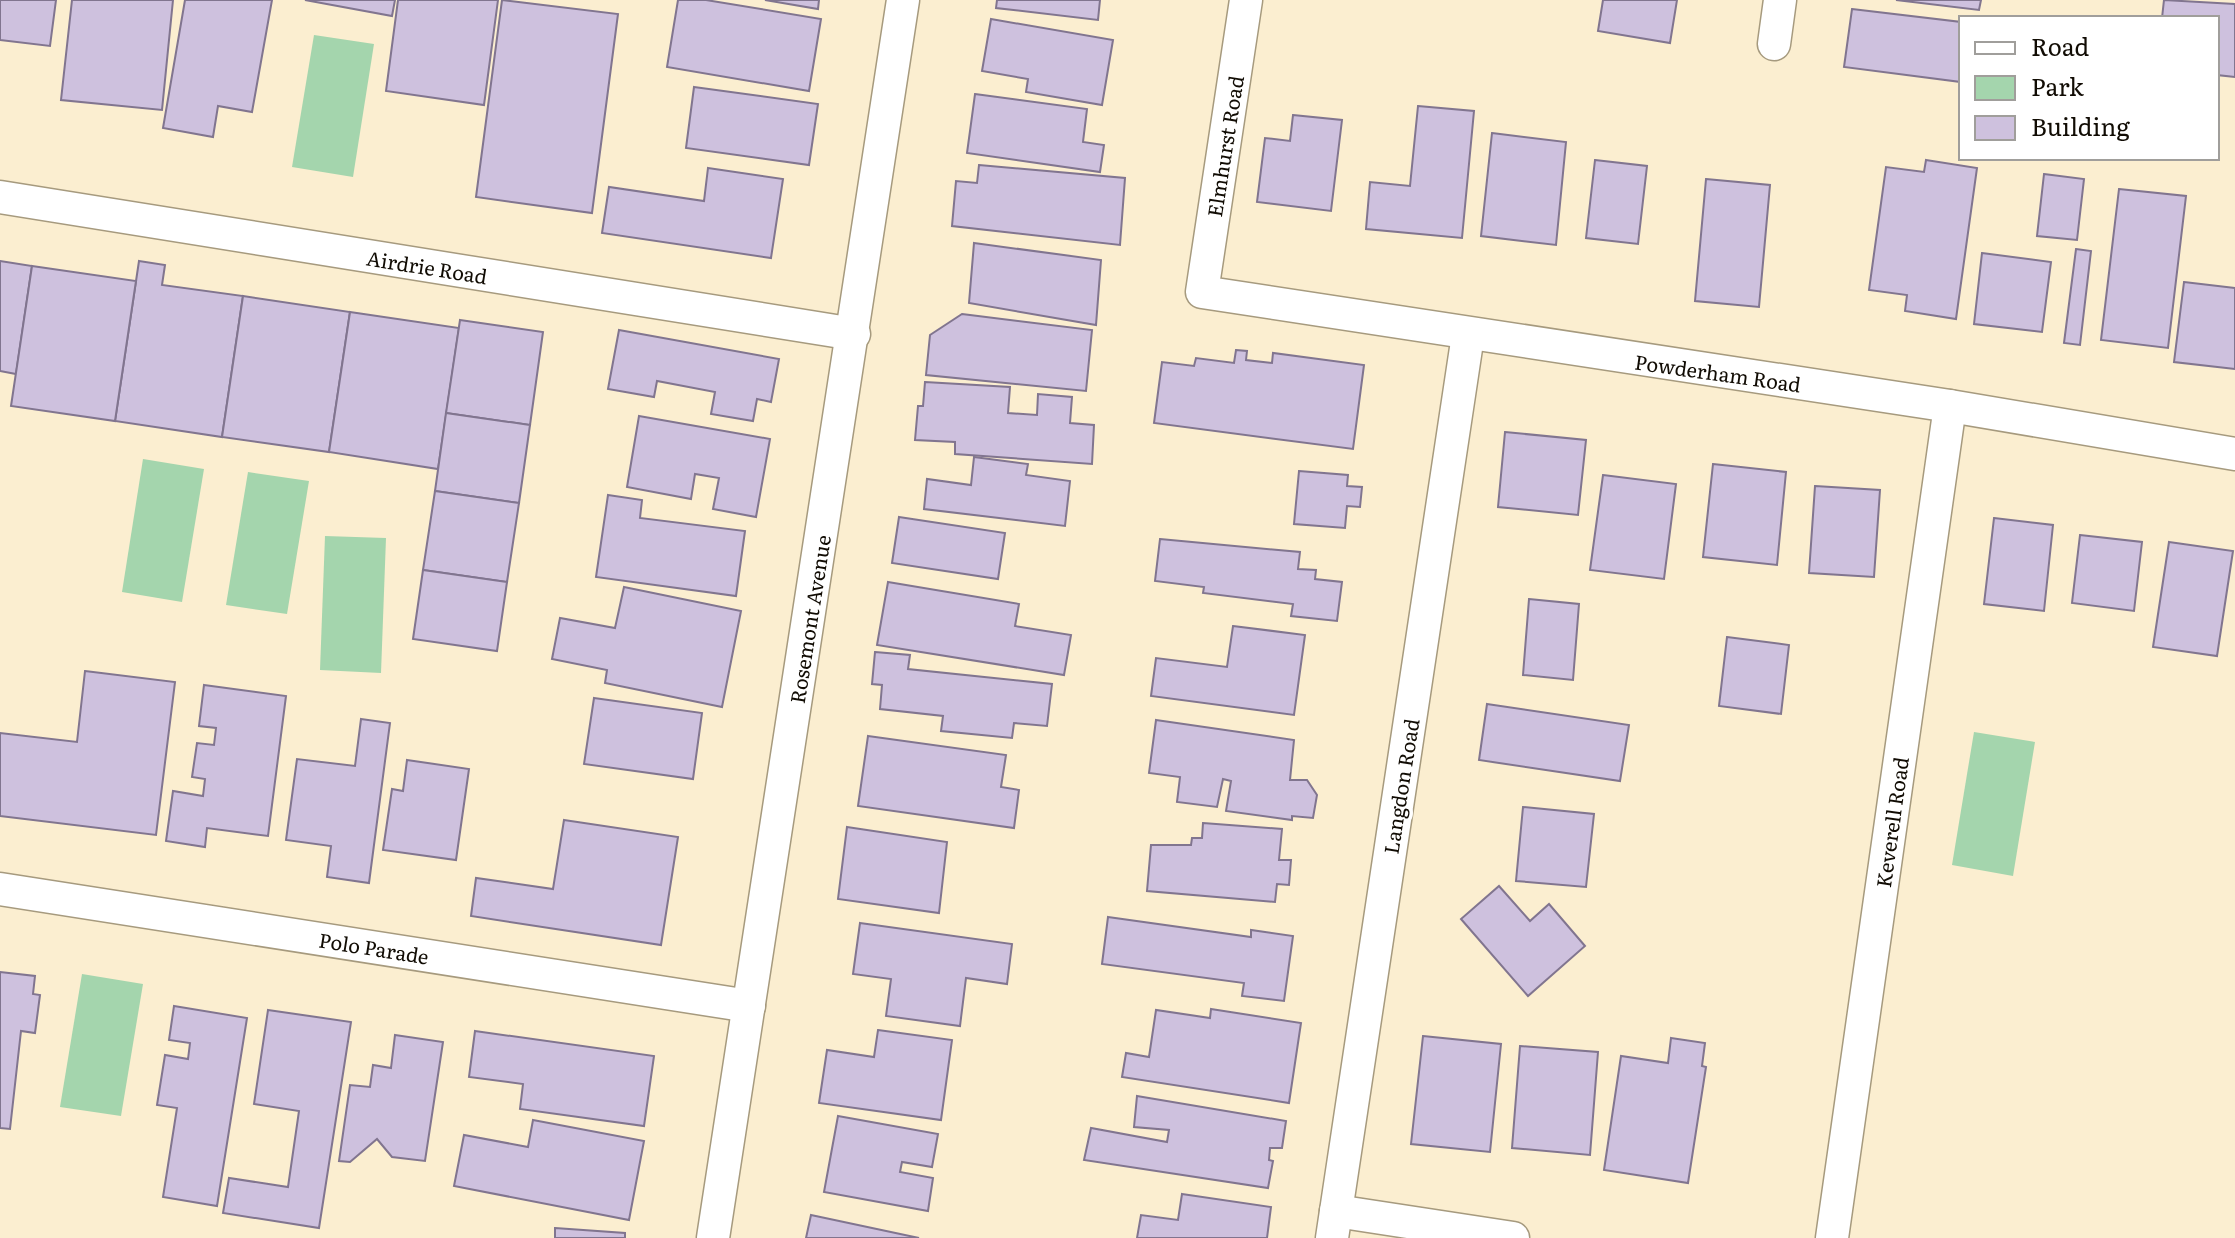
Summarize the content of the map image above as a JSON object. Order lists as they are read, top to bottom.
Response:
{
  "streets": {
    "street": [
      "Elmhurst Road",
      "Airdrie Road",
      "Powderham Road",
      "Rosemont Avenue",
      "Langdon Road",
      "Keverell Road",
      "Polo Parade"
    ]
  },
  "crossings": [
    ["Elmhurst Road", "Powderham Road"],
    ["Airdrie Road", "Rosemont Avenue"],
    ["Powderham Road", "Langdon Road"],
    ["Powderham Road", "Keverell Road"],
    ["Rosemont Avenue", "Polo Parade"]
  ],
  "legend": ["Road", "Park", "Building"]
}
